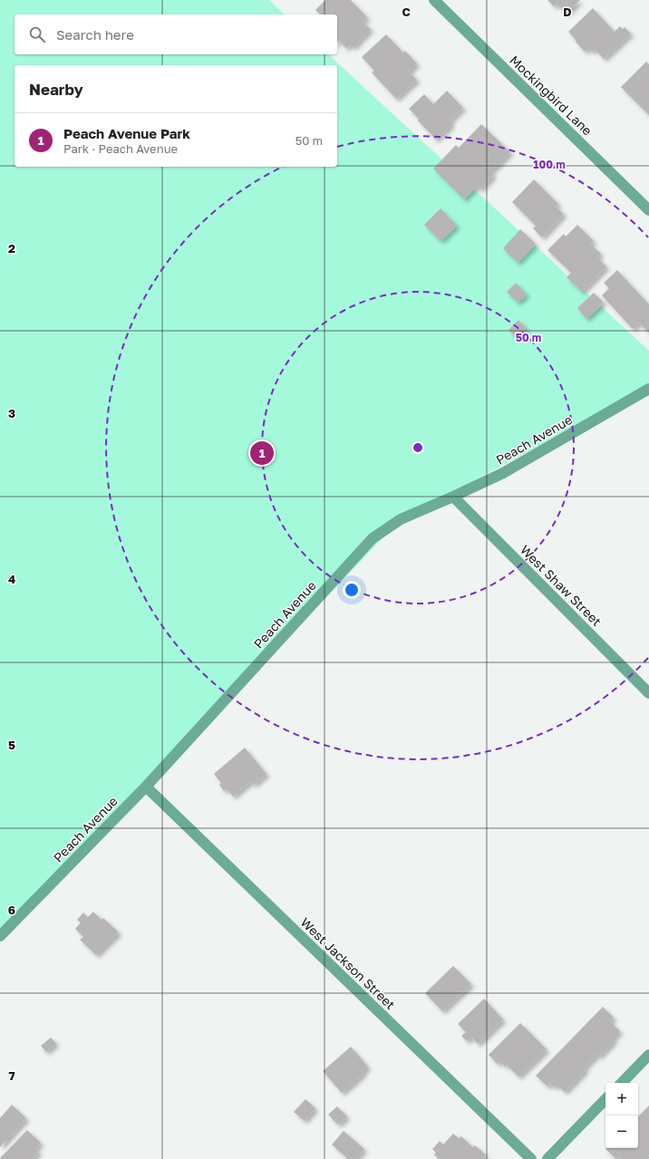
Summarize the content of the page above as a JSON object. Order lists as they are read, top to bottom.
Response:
{
  "streets": {
    "street": [
      "Mockingbird Lane",
      "Peach Avenue",
      "West Shaw Street",
      "West Jackson Street"
    ]
  },
  "crossings": [
    ["Peach Avenue", "West Shaw Street"],
    ["Peach Avenue", "West Jackson Street"]
  ],
  "page": {
    "search": "Search here",
    "heading": "Nearby",
    "list": [
      {
        "mark": "1",
        "name": "Peach Avenue Park",
        "note": "Park · Peach Avenue",
        "value": "50 m"
      }
    ],
    "pins": "1",
    "map_buttons": ["+", "−"]
  },
  "grid": {
    "columns": ["C", "D"],
    "rows": [
      "2",
      "3",
      "4",
      "5",
      "6",
      "7"
    ]
  },
  "rings": ["100 m", "50 m"]
}
